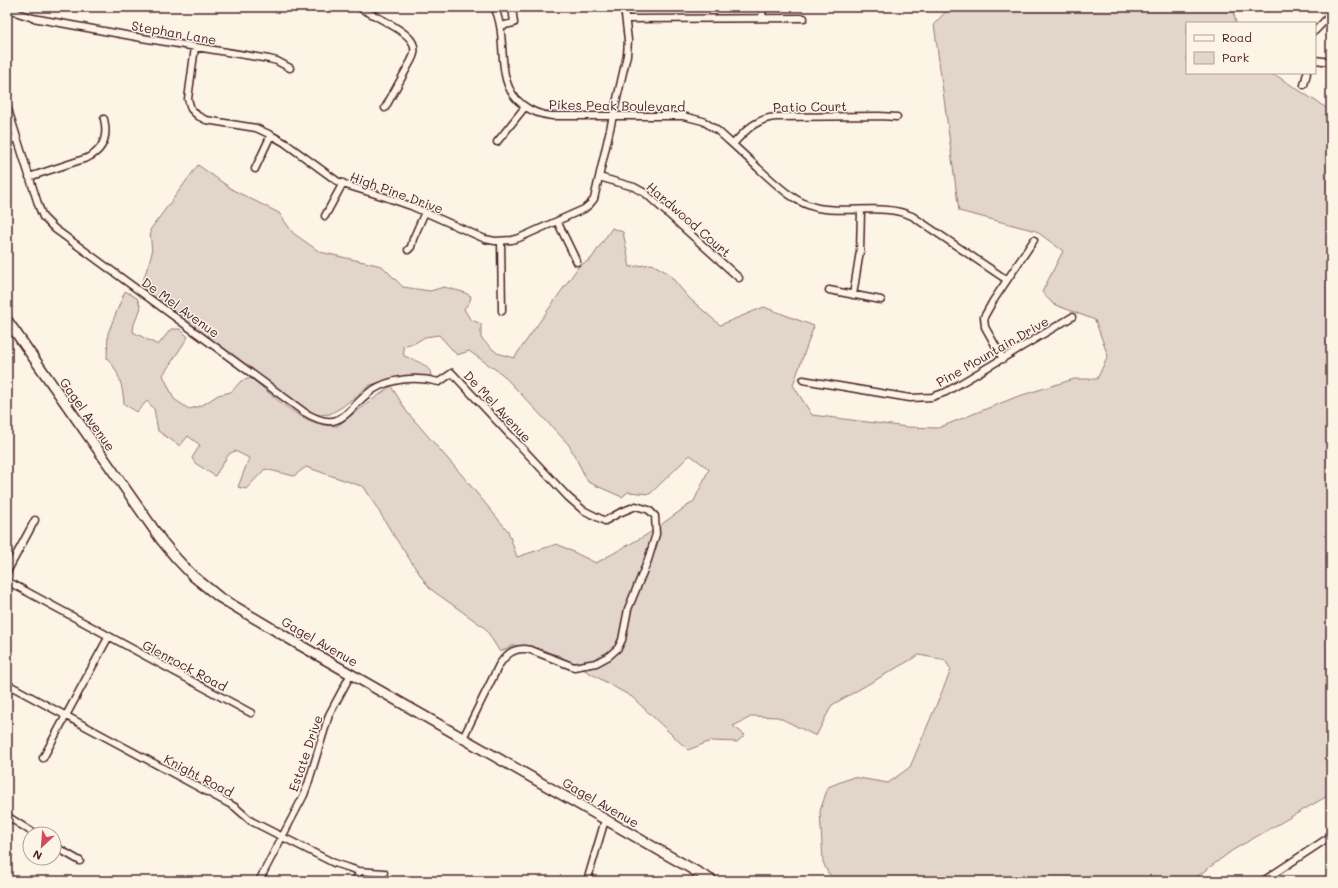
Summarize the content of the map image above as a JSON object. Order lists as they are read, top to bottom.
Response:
{
  "streets": {
    "street": [
      "Stephan Lane",
      "Pikes Peak Boulevard",
      "Patio Court",
      "High Pine Drive",
      "Hardwood Court",
      "De Mel Avenue",
      "Pine Mountain Drive",
      "Gagel Avenue",
      "Glenrock Road",
      "Estate Drive",
      "Knight Road"
    ]
  },
  "crossings": [
    ["Stephan Lane", "High Pine Drive"],
    ["Pikes Peak Boulevard", "Patio Court"],
    ["Pikes Peak Boulevard", "High Pine Drive"],
    ["High Pine Drive", "Hardwood Court"],
    ["De Mel Avenue", "Gagel Avenue"],
    ["Gagel Avenue", "Estate Drive"],
    ["Estate Drive", "Knight Road"]
  ],
  "legend": ["Road", "Park"],
  "north": "bottom left"
}
